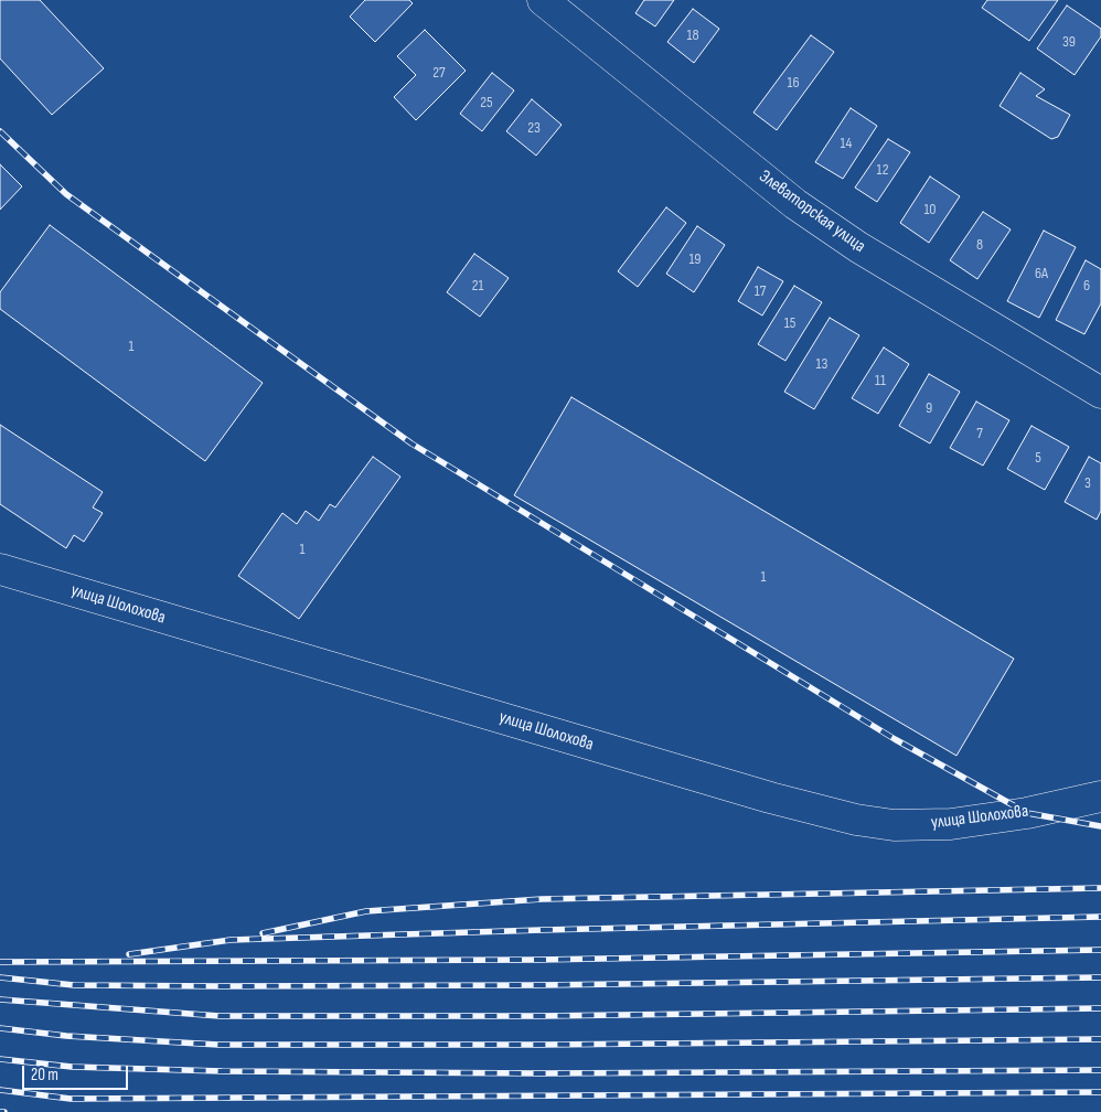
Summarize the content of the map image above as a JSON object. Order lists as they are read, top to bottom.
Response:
{
  "streets": {
    "street": ["Элеваторская улица", "улица Шолохова"]
  },
  "house_numbers": [
    "18",
    "39",
    "27",
    "16",
    "25",
    "23",
    "14",
    "12",
    "10",
    "8",
    "19",
    "6А",
    "21",
    "6",
    "17",
    "15",
    "1",
    "13",
    "11",
    "9",
    "7",
    "5",
    "3",
    "1",
    "1"
  ],
  "scale_bar": "20 m"
}
